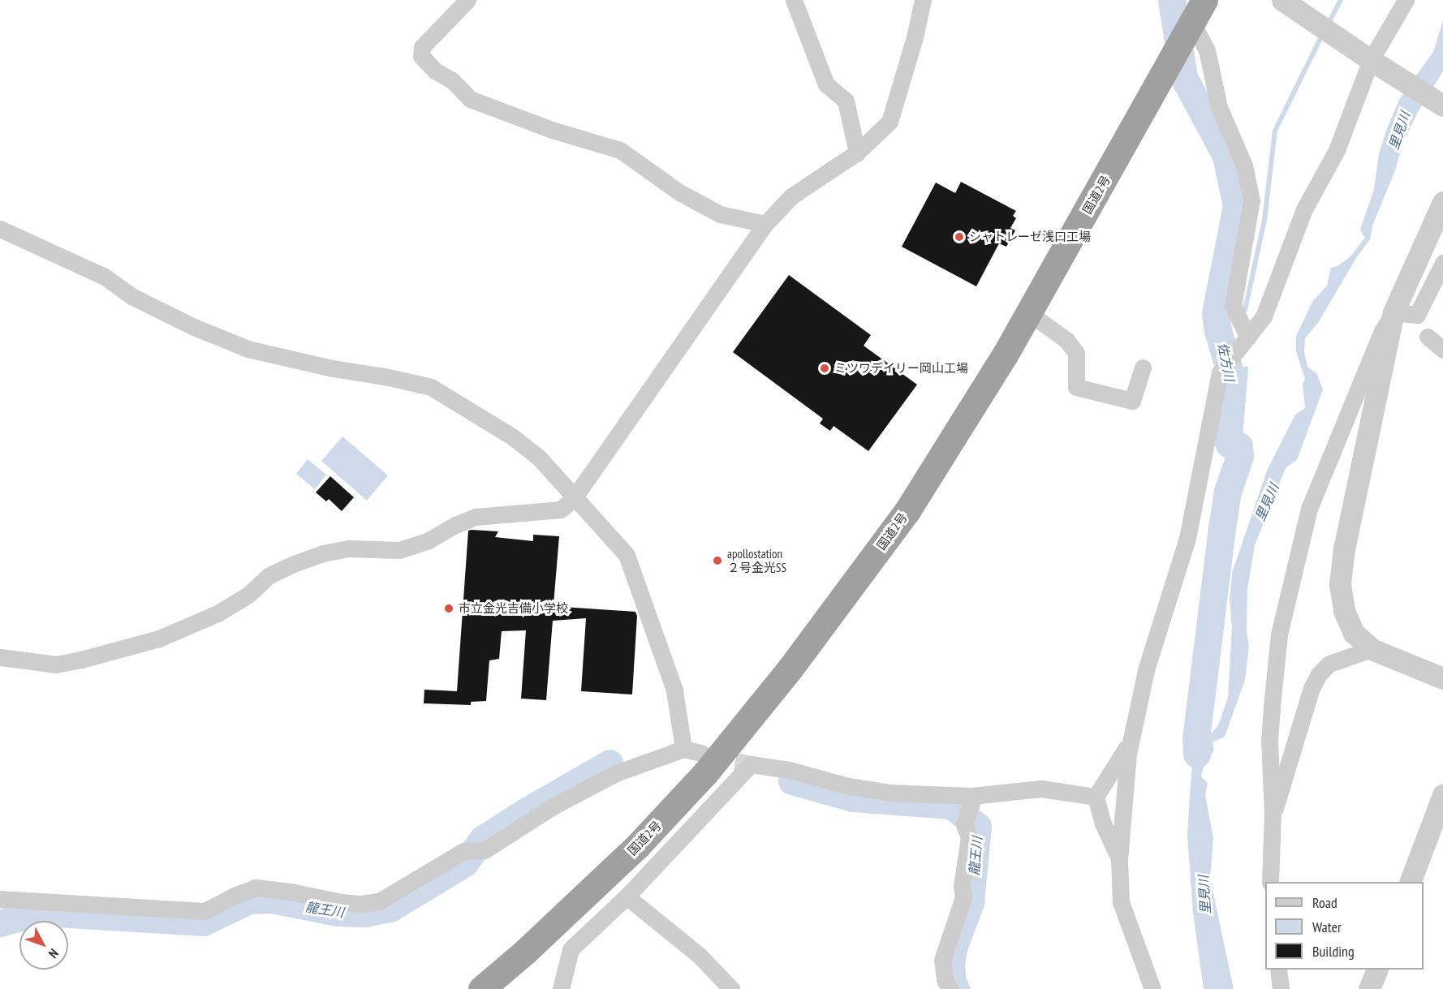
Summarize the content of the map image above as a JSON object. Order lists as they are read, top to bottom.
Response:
{
  "streets": {
    "highway": ["国道2号"]
  },
  "water": ["里見川", "佐方川", "龍王川"],
  "places": [
    "シャトレーゼ浅口工場",
    "ミツワデイリー岡山工場",
    "apollostation ２号金光SS",
    "市立金光吉備小学校"
  ],
  "legend": ["Road", "Water", "Building"],
  "north": "bottom right"
}
